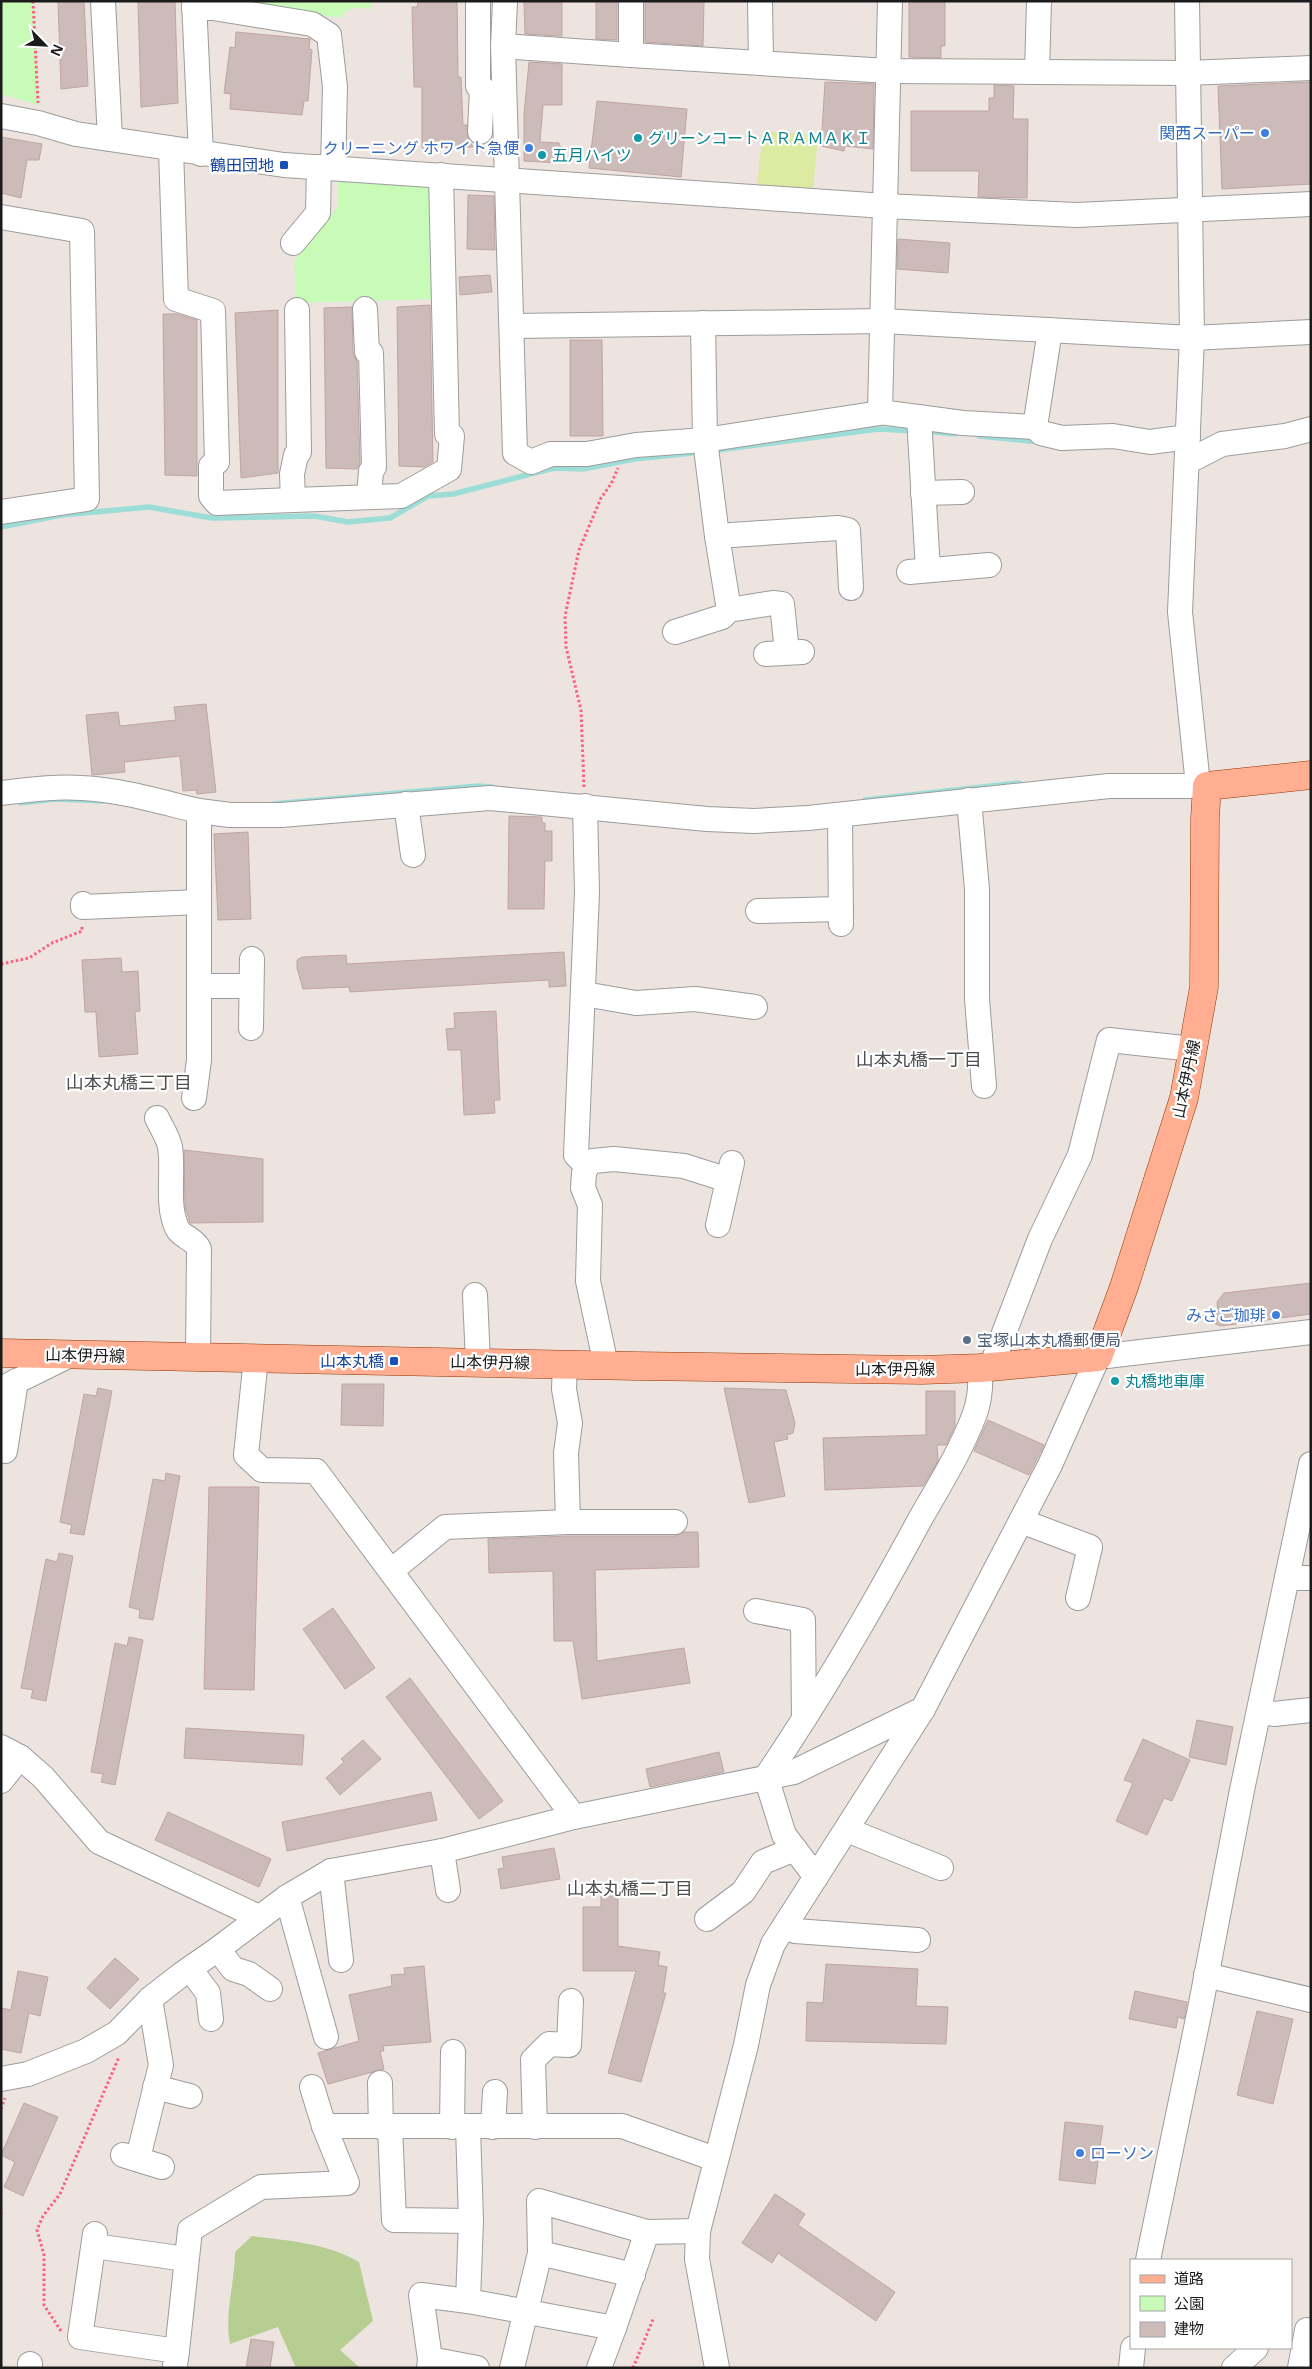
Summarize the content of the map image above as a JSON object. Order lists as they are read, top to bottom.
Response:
{
  "streets": {
    "main road": ["山本伊丹線"]
  },
  "districts": ["山本丸橋一丁目", "山本丸橋三丁目", "山本丸橋二丁目"],
  "places": {
    "other": [
      "関西スーパー",
      "グリーンコートＡＲＡＭＡＫＩ",
      "クリーニング ホワイト急便",
      "五月ハイツ",
      "みさご珈琲",
      "宝塚山本丸橋郵便局",
      "丸橋地車庫",
      "ローソン"
    ],
    "transit": ["鶴田団地", "山本丸橋"]
  },
  "legend": ["道路", "公園", "建物"],
  "north": "bottom right"
}
